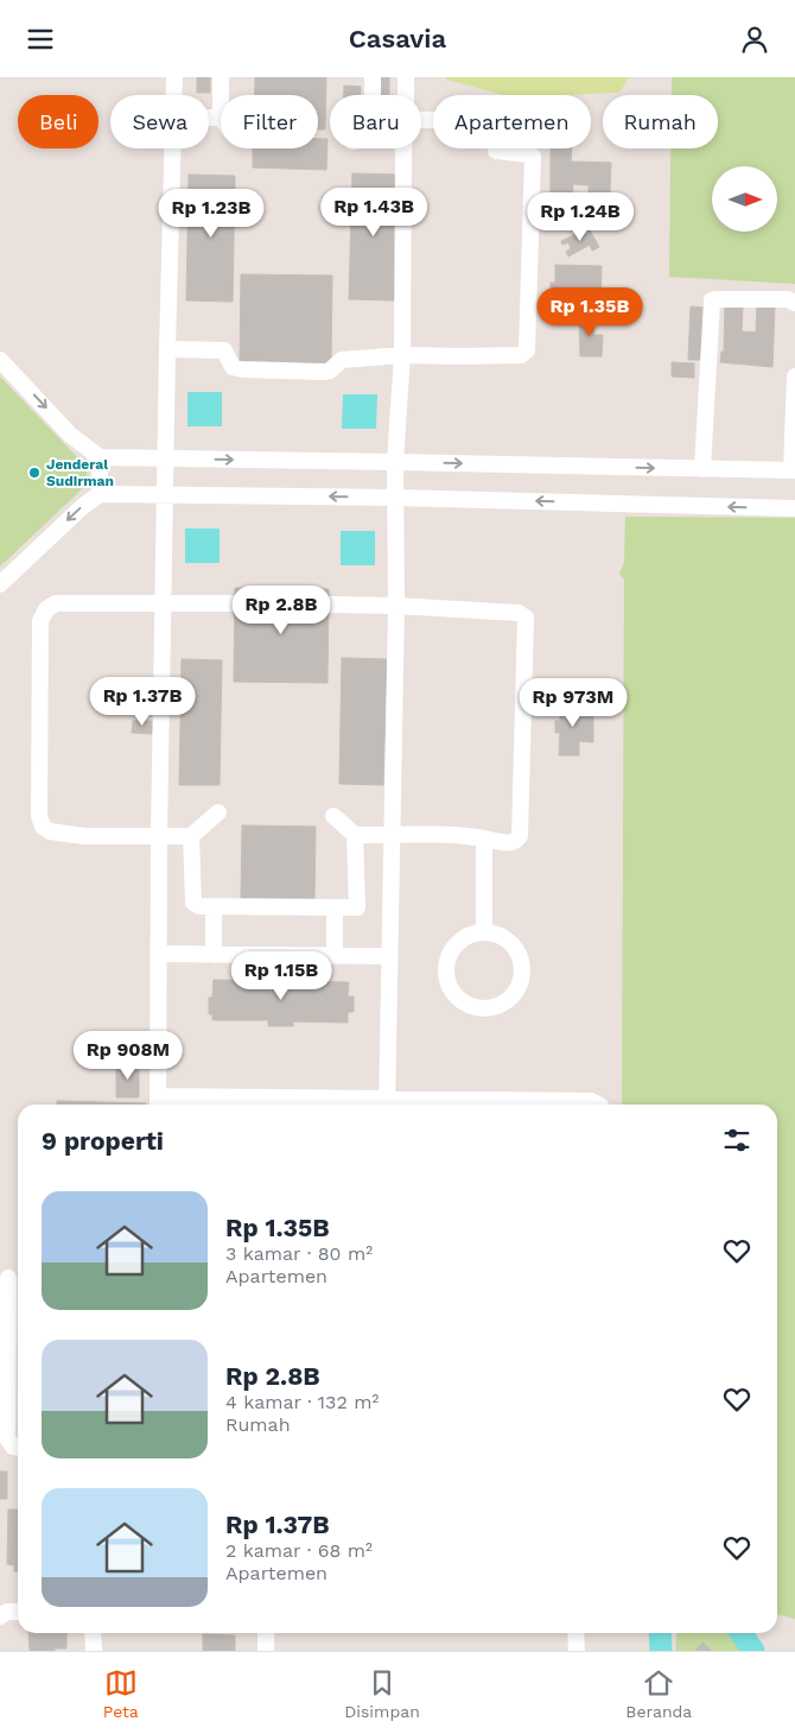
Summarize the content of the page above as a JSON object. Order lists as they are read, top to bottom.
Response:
{
  "places": ["Jenderal Sudirman"],
  "north": "right",
  "page": {
    "header": "Casavia",
    "chip": [
      "Beli",
      "Sewa",
      "Filter",
      "Baru",
      "Apartemen",
      "Rumah"
    ],
    "price": [
      "Rp 1.43B",
      "Rp 1.23B",
      "Rp 1.24B",
      "Rp 1.35B",
      "Rp 2.8B",
      "Rp 1.37B",
      "Rp 973M",
      "Rp 1.15B",
      "Rp 908M"
    ],
    "heading": "9 properti",
    "list": [
      {
        "name": "Rp 1.35B",
        "note": "3 kamar · 80 m² · Apartemen"
      },
      {
        "name": "Rp 2.8B",
        "note": "4 kamar · 132 m² · Rumah"
      },
      {
        "name": "Rp 1.37B",
        "note": "2 kamar · 68 m² · Apartemen"
      }
    ],
    "tabs": ["Peta", "Disimpan", "Beranda"]
  }
}
